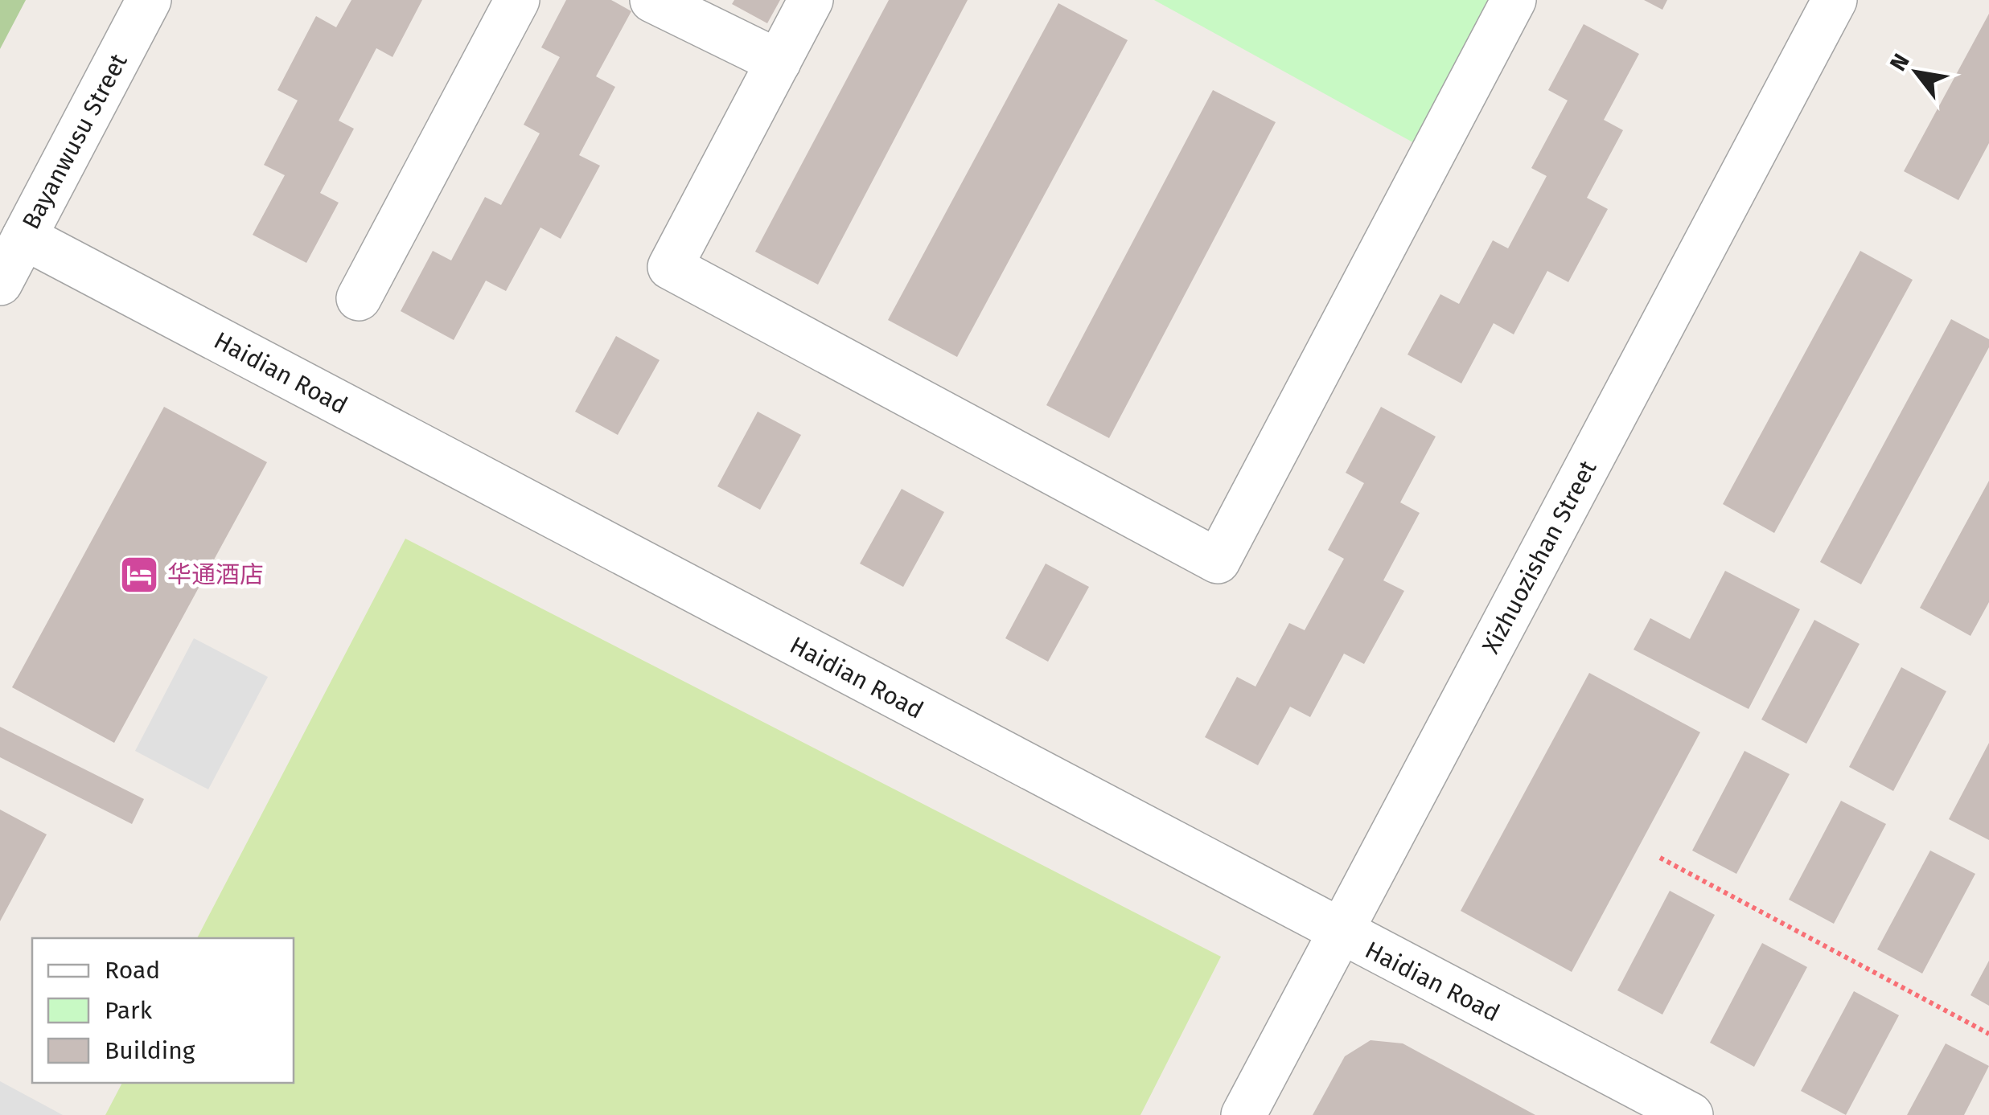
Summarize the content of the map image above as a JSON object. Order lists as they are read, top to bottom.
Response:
{
  "streets": {
    "street": ["Bayanwusu Street", "Haidian Road", "Xizhuozishan Street"]
  },
  "crossings": [
    ["Bayanwusu Street", "Haidian Road"],
    ["Haidian Road", "Xizhuozishan Street"]
  ],
  "places": {
    "hotel": ["华通酒店"]
  },
  "legend": ["Road", "Park", "Building"],
  "north": "top left"
}
